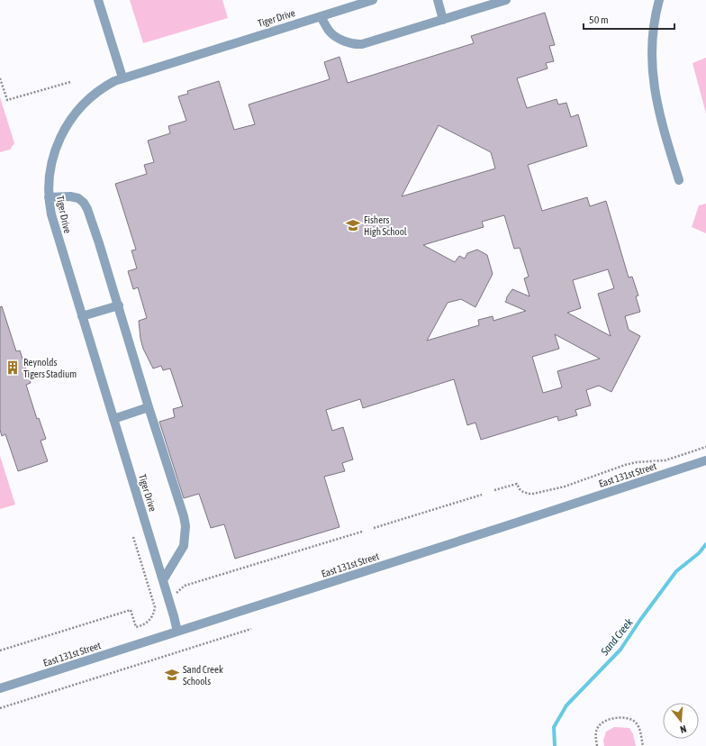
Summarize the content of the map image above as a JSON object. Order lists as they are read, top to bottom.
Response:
{
  "streets": {
    "street": ["Tiger Drive", "East 131st Street"]
  },
  "crossings": [
    ["Tiger Drive", "East 131st Street"]
  ],
  "water": ["Sand Creek"],
  "places": {
    "school or university": ["Fishers High School", "Sand Creek Schools"],
    "building": ["Reynolds Tigers Stadium"]
  },
  "scale_bar": "50 m",
  "north": "bottom"
}
